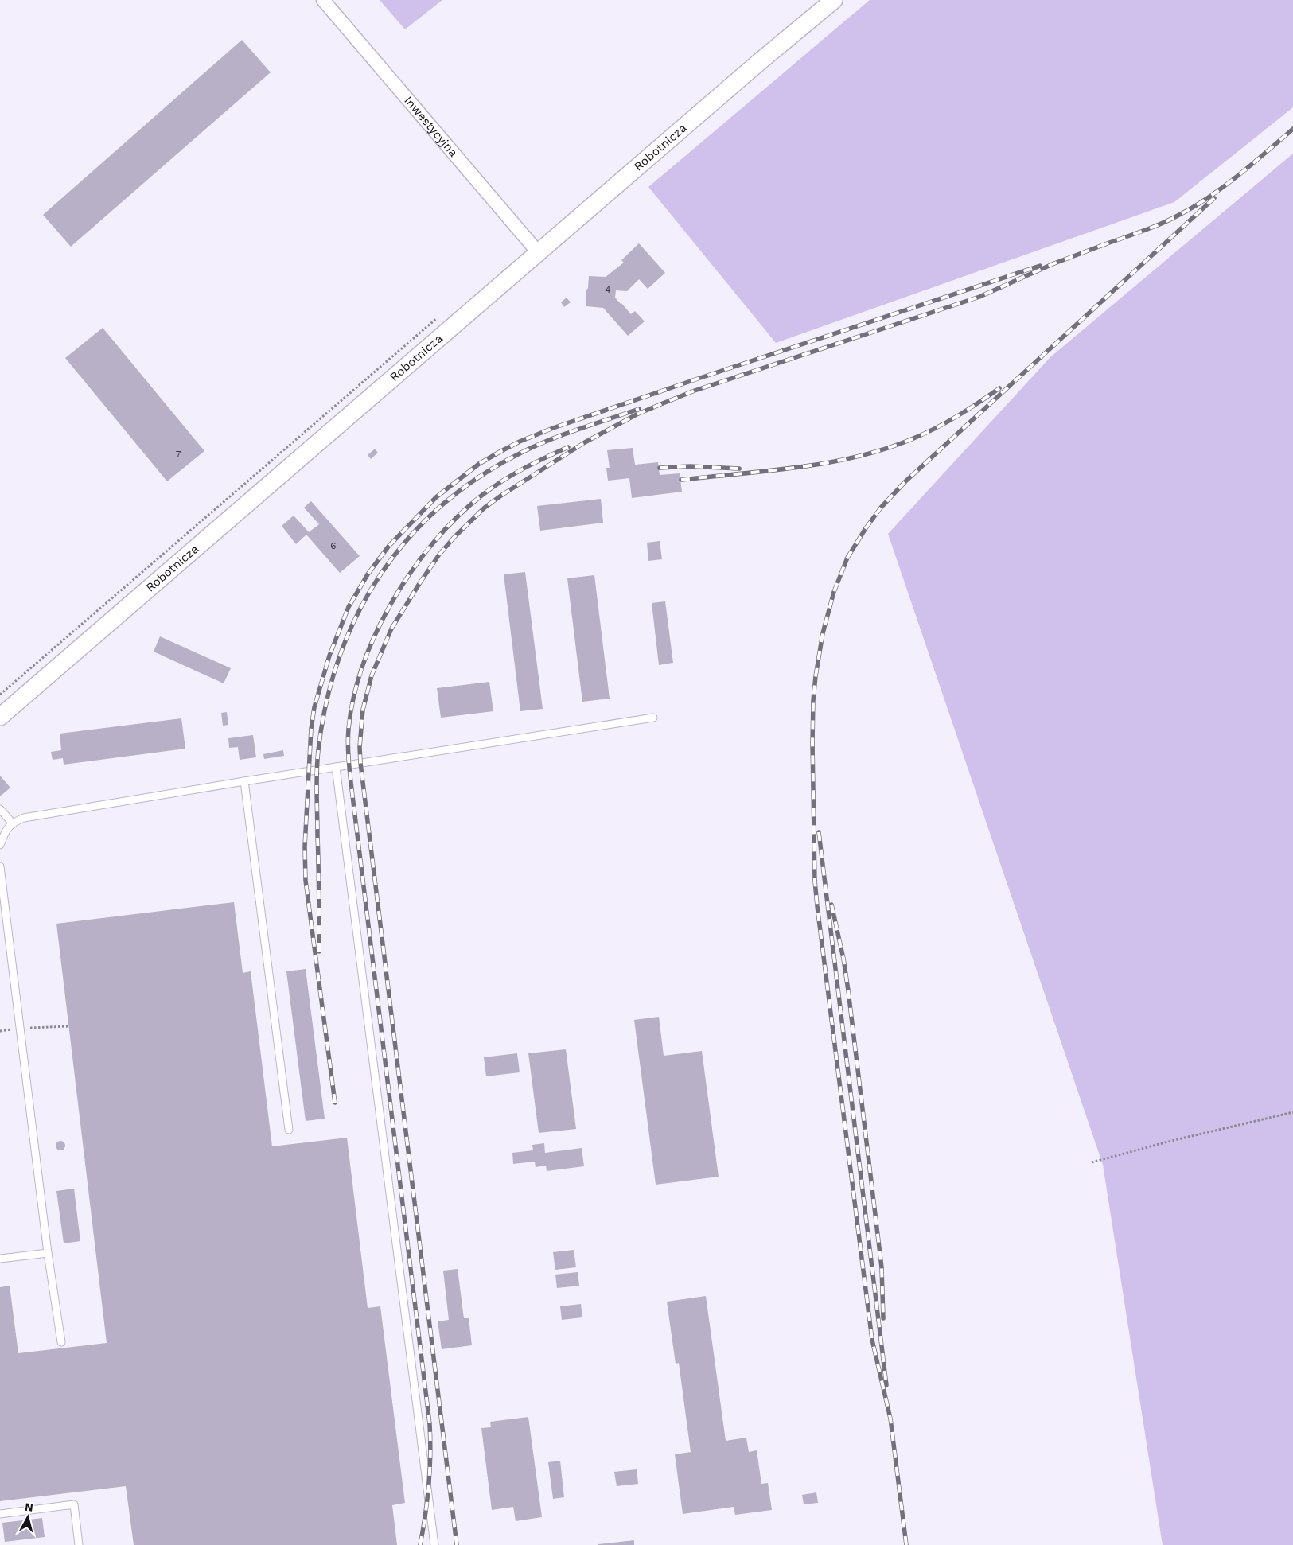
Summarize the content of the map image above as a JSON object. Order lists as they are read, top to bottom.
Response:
{
  "streets": {
    "street": ["Inwestycyjna", "Robotnicza"]
  },
  "crossings": [
    ["Inwestycyjna", "Robotnicza"]
  ],
  "house_numbers": ["4", "7", "6"],
  "north": "top"
}
